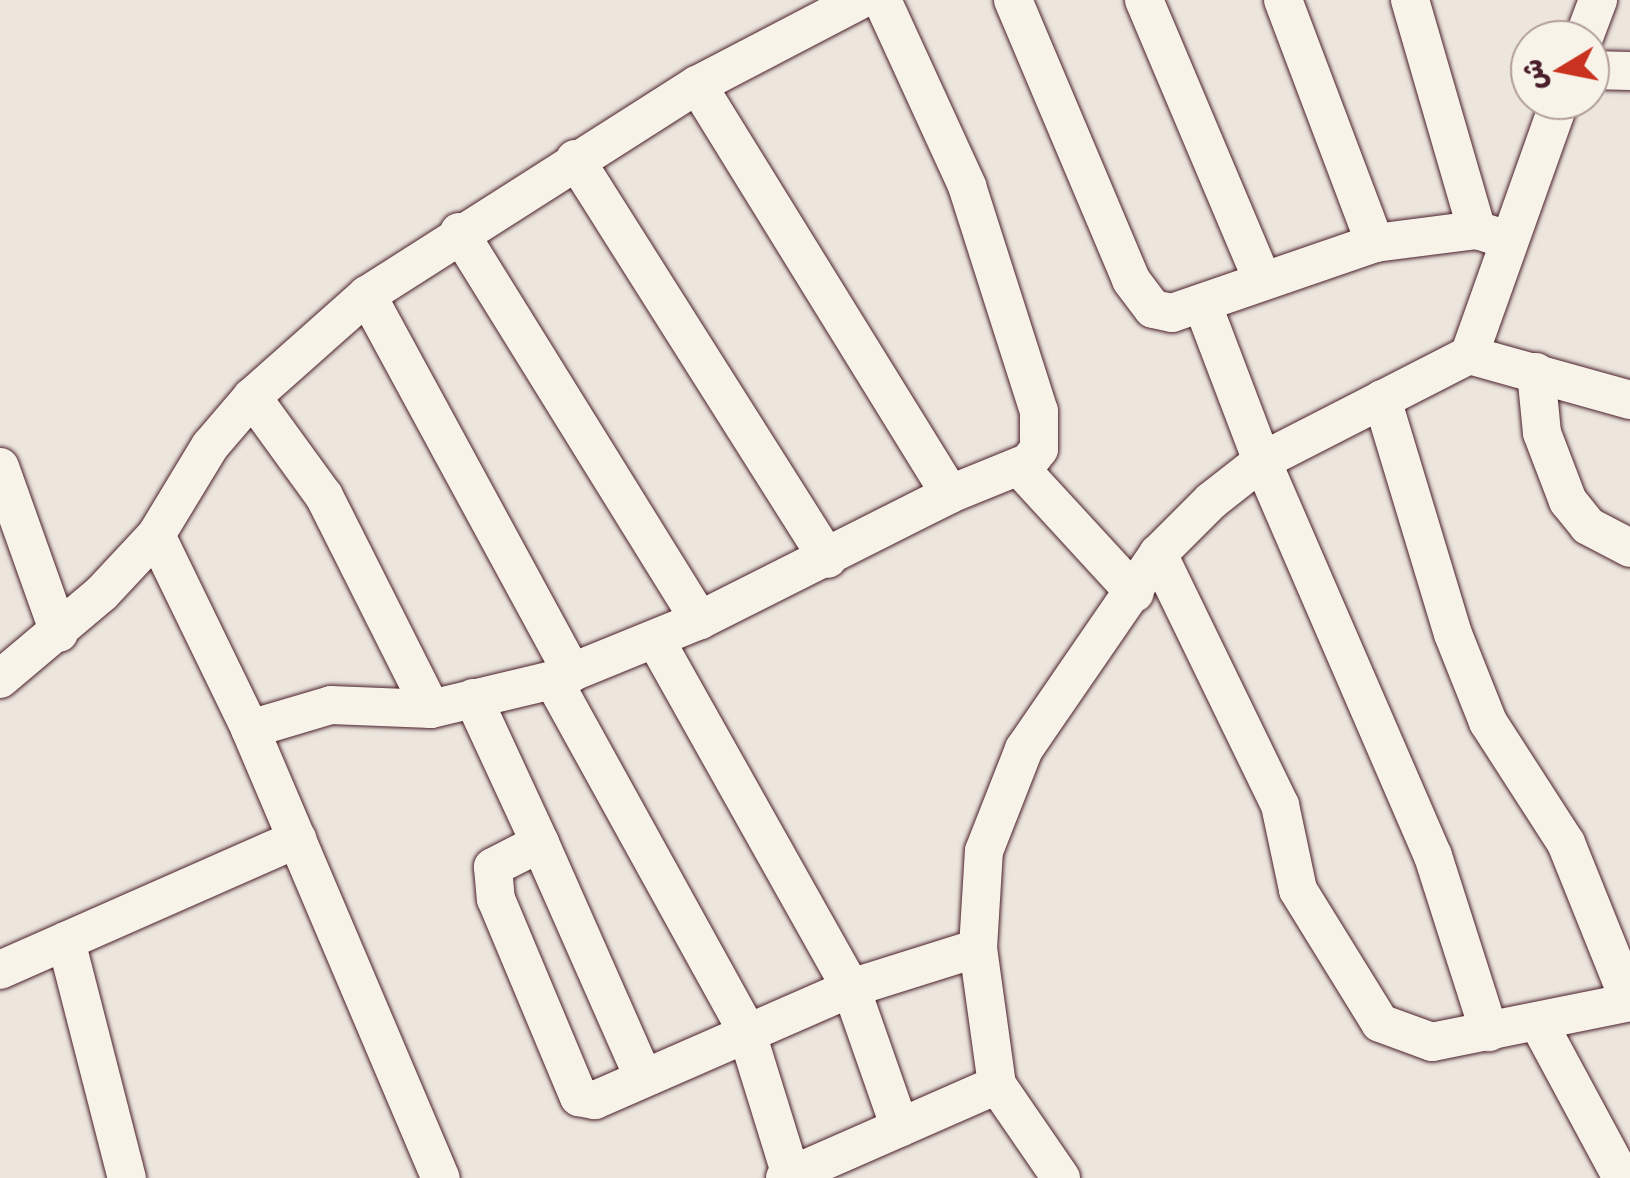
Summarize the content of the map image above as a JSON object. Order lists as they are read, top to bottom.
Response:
{
  "north": "left"
}
